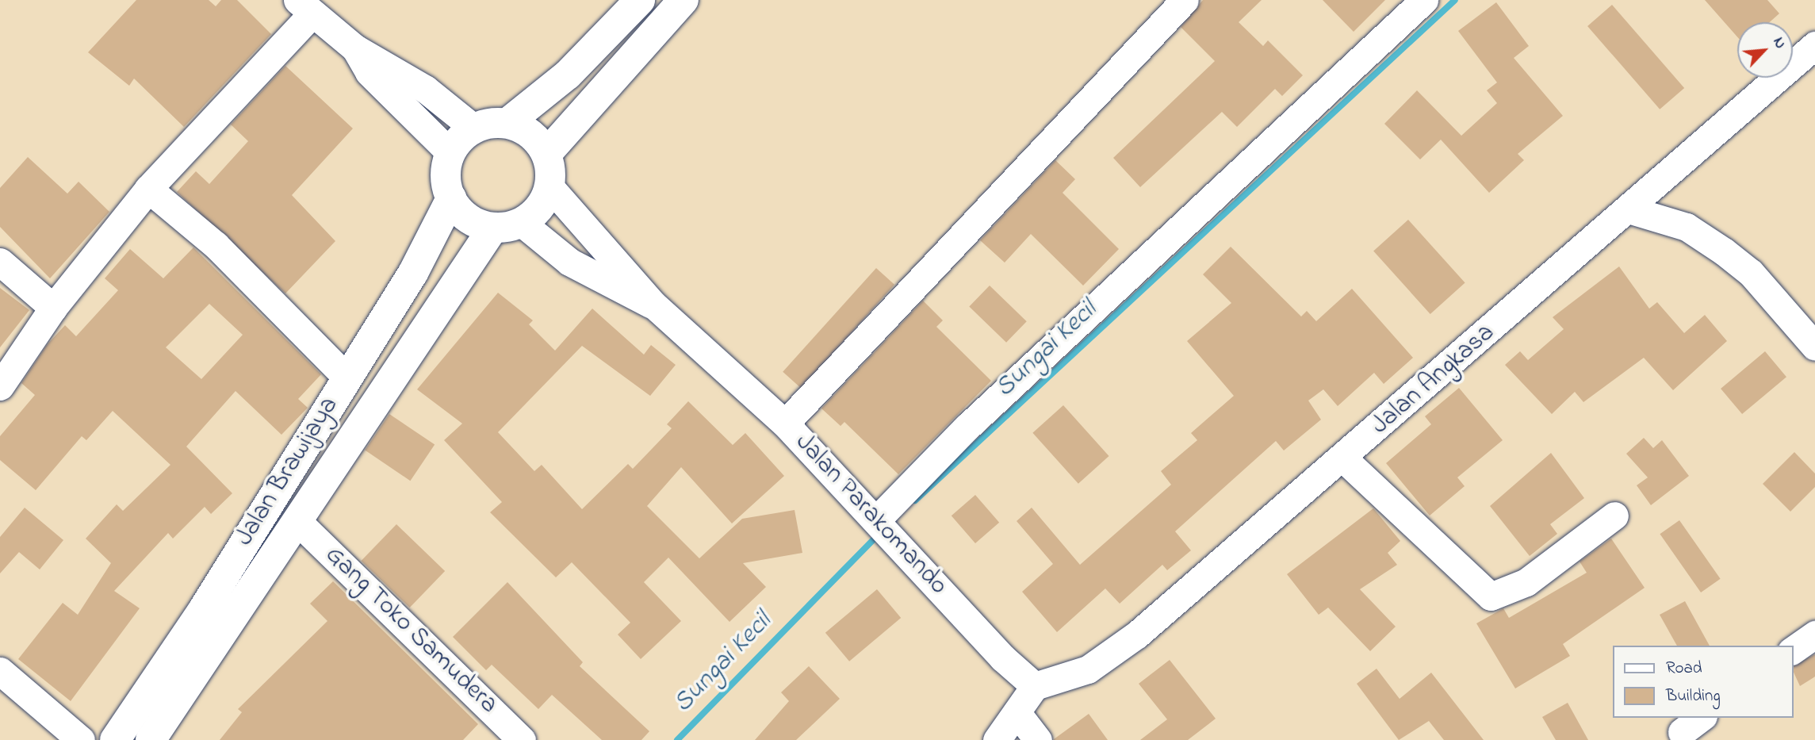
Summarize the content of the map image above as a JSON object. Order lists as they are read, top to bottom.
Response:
{
  "streets": {
    "highway": ["Jalan Brawijaya"],
    "street": ["Jalan Angkasa", "Jalan Parakomando", "Gang Toko Samudera"]
  },
  "crossings": [
    ["Jalan Angkasa", "Jalan Parakomando"],
    ["Jalan Brawijaya", "Jalan Parakomando"],
    ["Jalan Brawijaya", "Gang Toko Samudera"]
  ],
  "water": ["Sungai Kecil"],
  "legend": ["Road", "Building"],
  "north": "top right"
}
